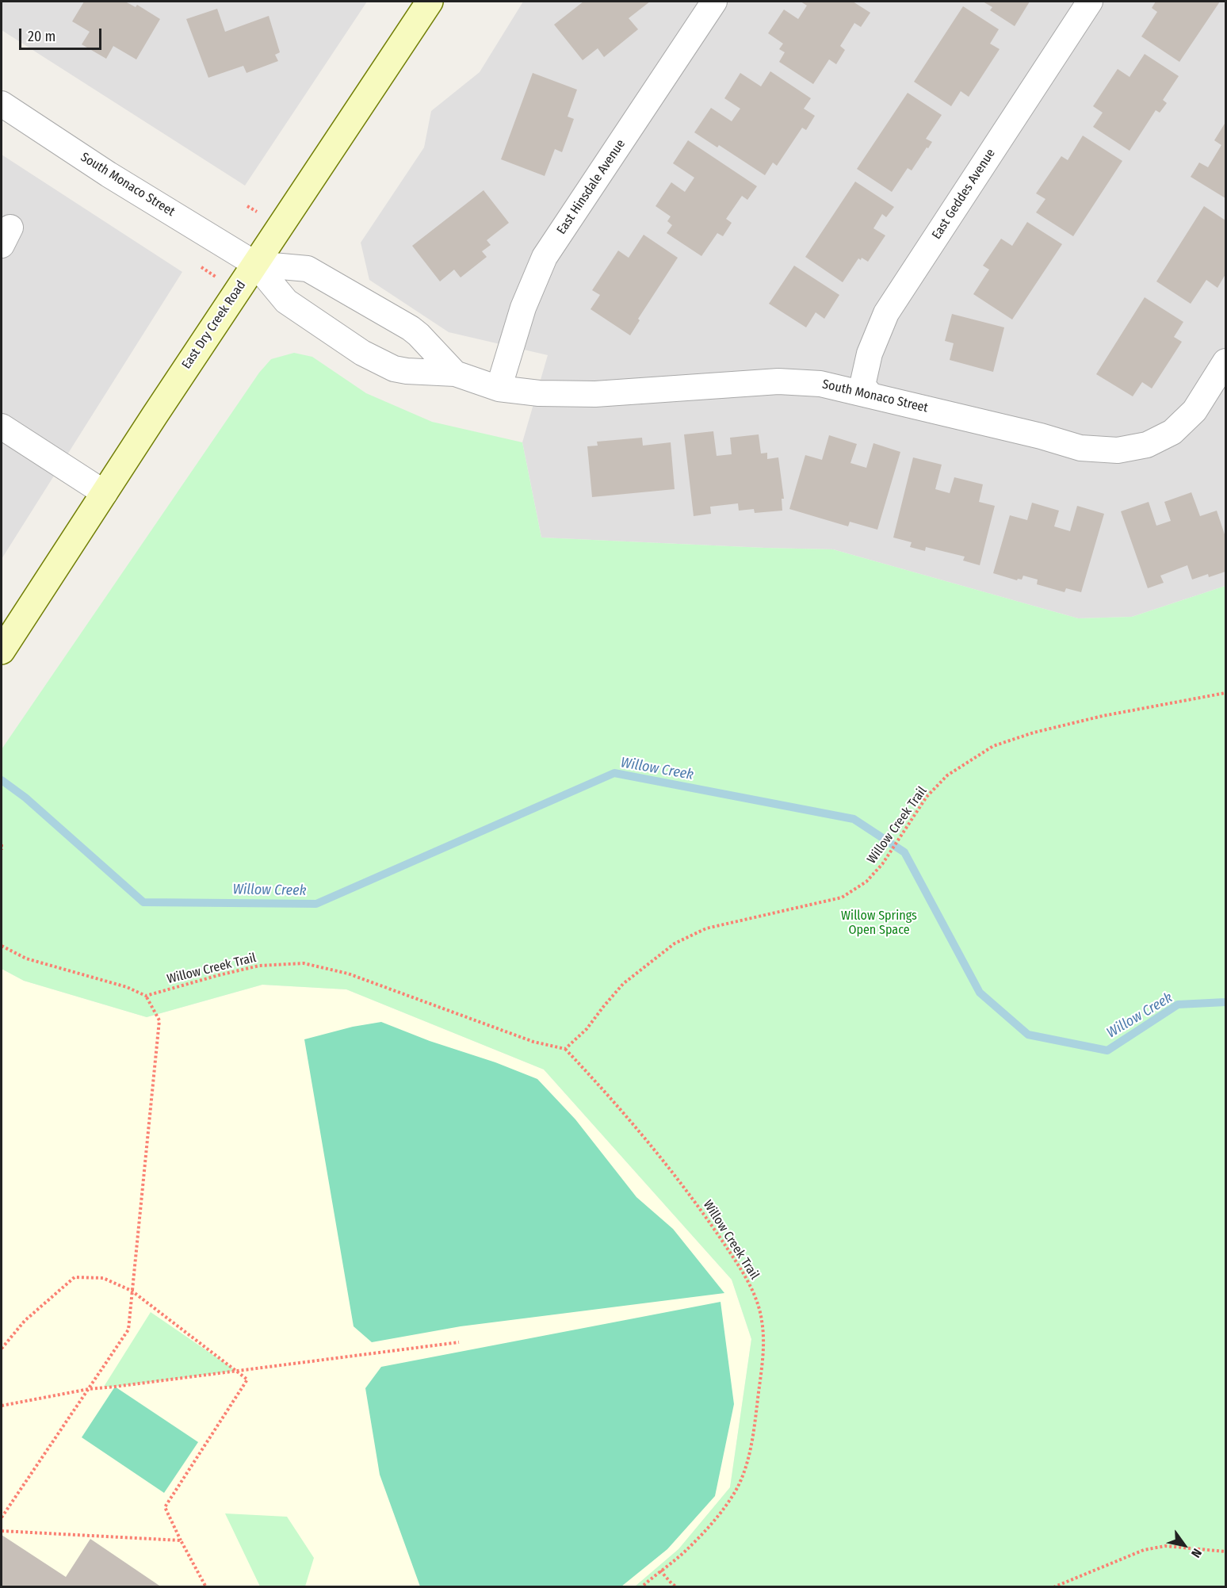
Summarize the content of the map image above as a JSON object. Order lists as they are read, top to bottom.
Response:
{
  "streets": {
    "main road": ["East Dry Creek Road"],
    "street": ["South Monaco Street", "East Hinsdale Avenue", "East Geddes Avenue"],
    "path": ["Willow Creek Trail"]
  },
  "crossings": [
    ["South Monaco Street", "East Hinsdale Avenue"],
    ["South Monaco Street", "East Geddes Avenue"],
    ["South Monaco Street", "East Dry Creek Road"]
  ],
  "water": ["Willow Creek"],
  "parks": ["Willow Springs Open Space"],
  "scale_bar": "20 m",
  "north": "bottom right"
}
